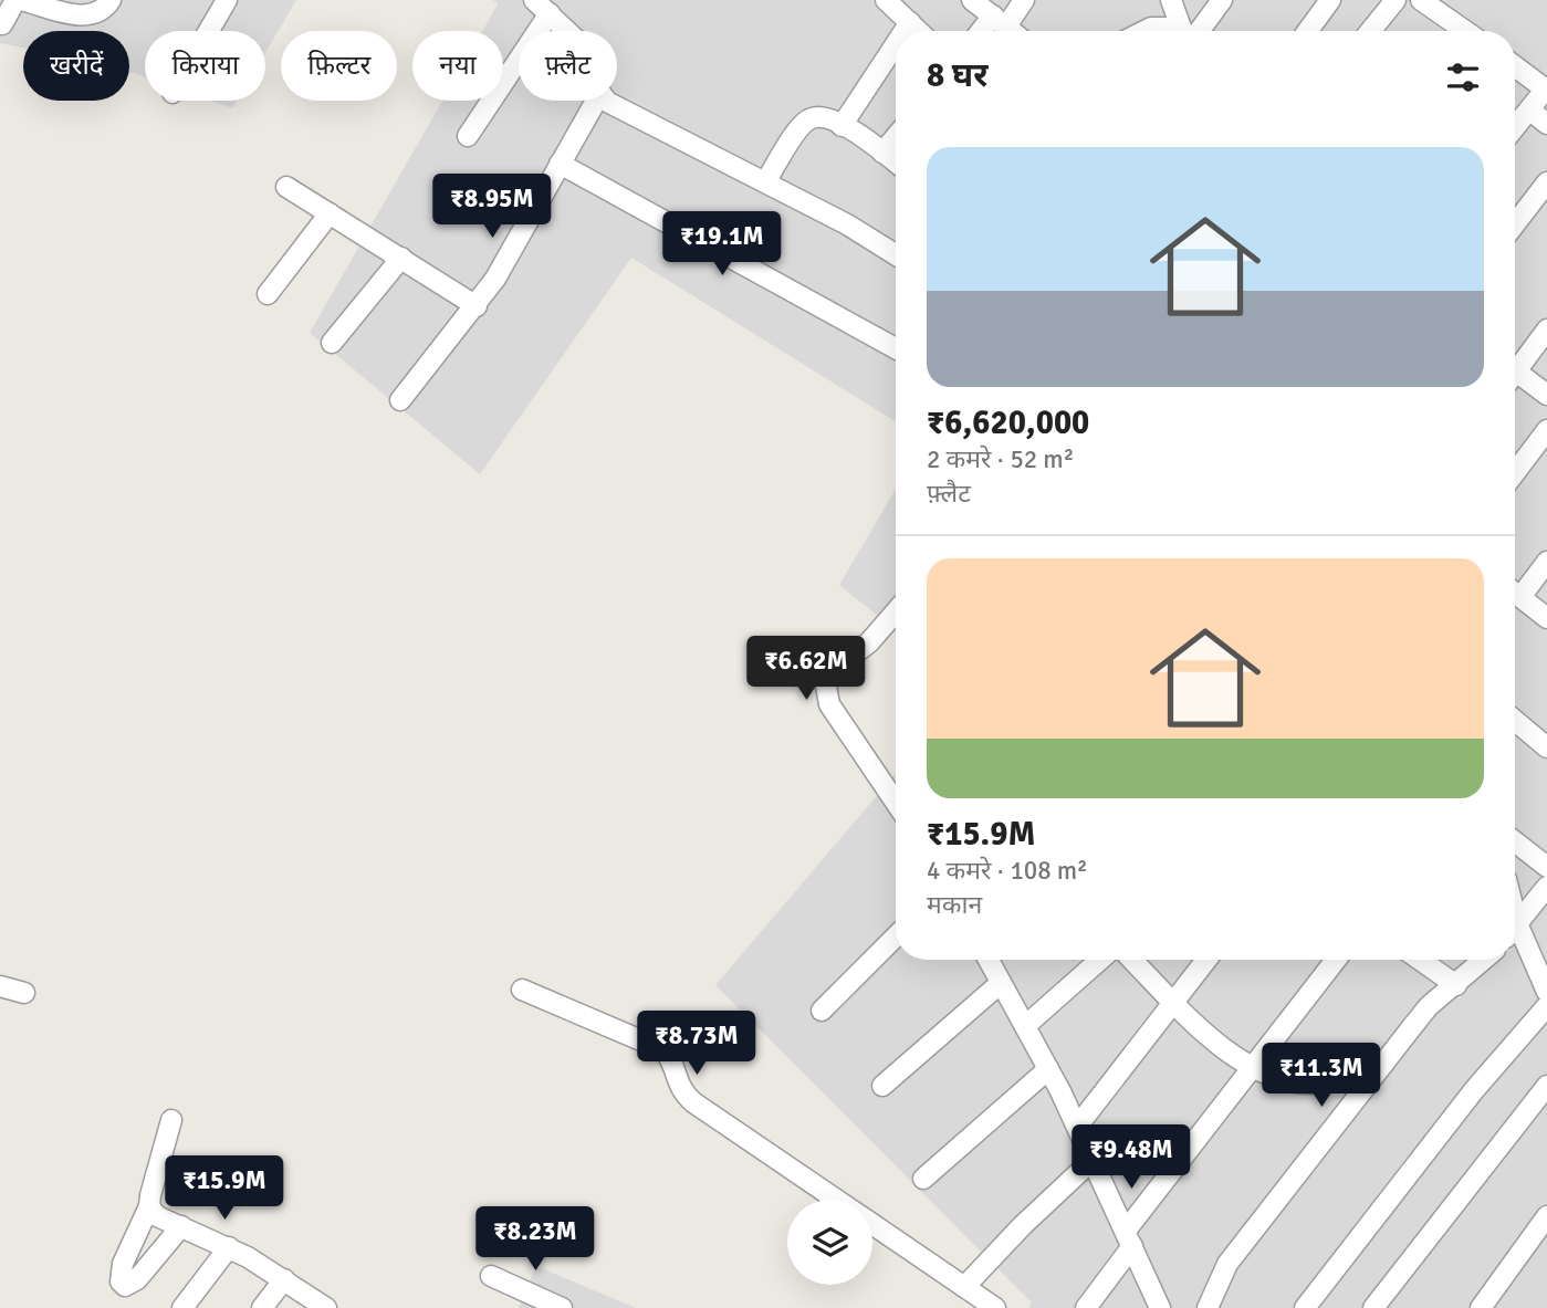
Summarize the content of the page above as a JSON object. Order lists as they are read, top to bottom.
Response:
{
  "page": {
    "chip": [
      "खरीदें",
      "किराया",
      "फ़िल्टर",
      "नया",
      "फ़्लैट"
    ],
    "heading": "8 घर",
    "list": [
      {
        "name": "₹6,620,000",
        "note": "2 कमरे · 52 m² · फ़्लैट"
      },
      {
        "name": "₹15.9M",
        "note": "4 कमरे · 108 m² · मकान"
      }
    ],
    "price": [
      "₹8.95M",
      "₹19.1M",
      "₹6.62M",
      "₹8.73M",
      "₹11.3M",
      "₹9.48M",
      "₹15.9M",
      "₹8.23M"
    ]
  }
}
